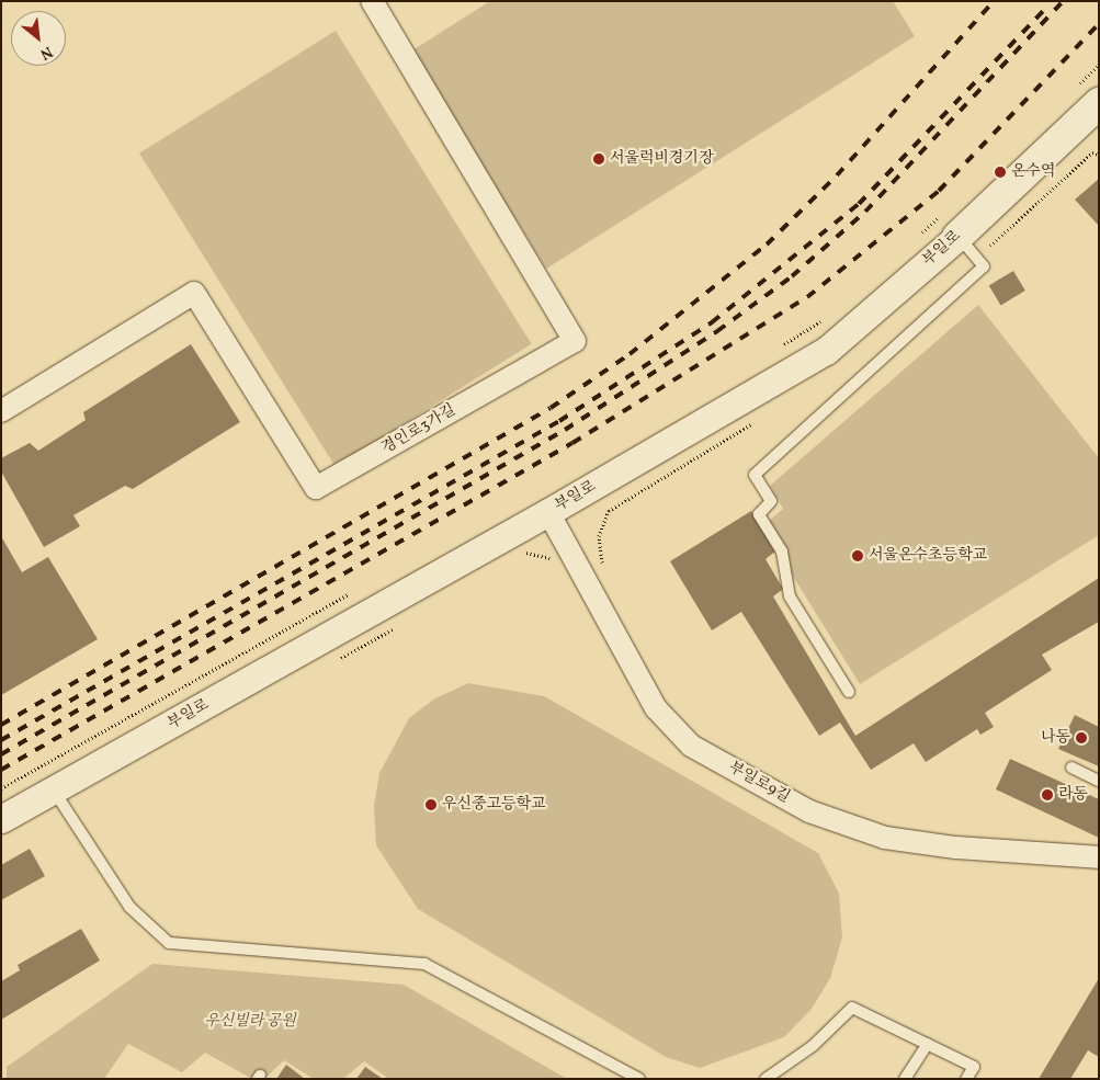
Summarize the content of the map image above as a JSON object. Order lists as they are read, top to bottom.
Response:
{
  "streets": {
    "main road": ["부일로"],
    "street": ["경인로3가길", "부일로9길"]
  },
  "crossings": [
    ["부일로", "부일로9길"]
  ],
  "parks": ["우신빌라 공원"],
  "places": [
    "서울럭비경기장",
    "온수역",
    "서울온수초등학교",
    "나동",
    "라동",
    "우신중고등학교"
  ],
  "north": "bottom right"
}
